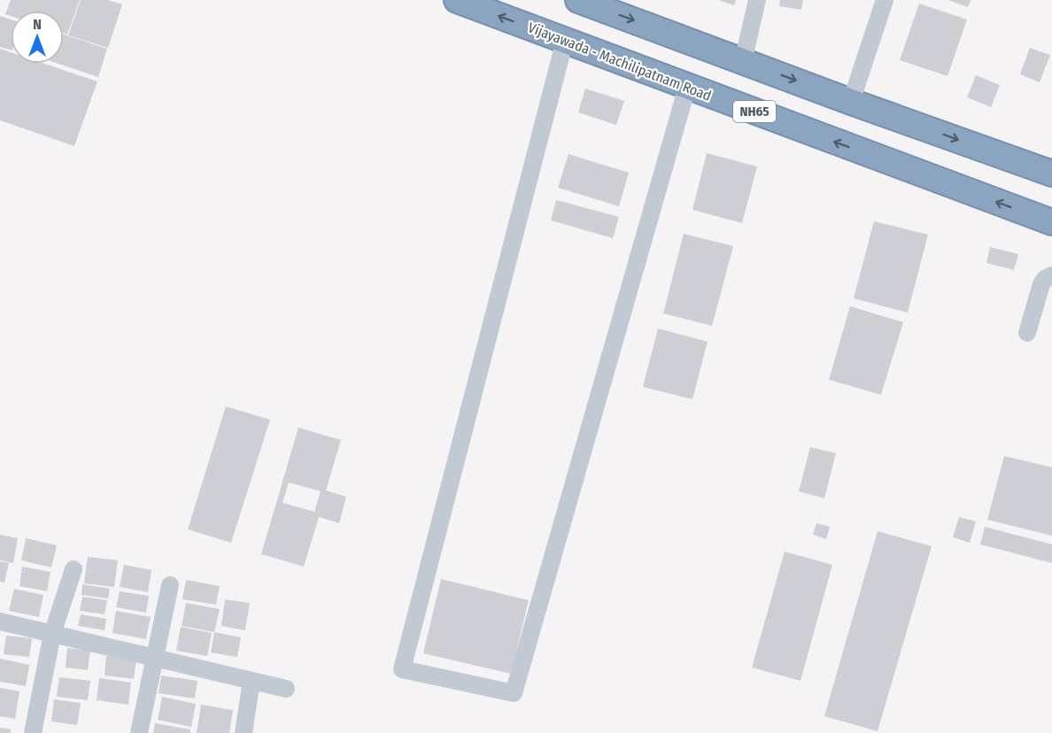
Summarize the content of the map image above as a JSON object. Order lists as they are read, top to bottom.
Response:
{
  "streets": {
    "highway": ["Vijayawada - Machilipatnam Road", "NH65"]
  },
  "north": "top"
}
